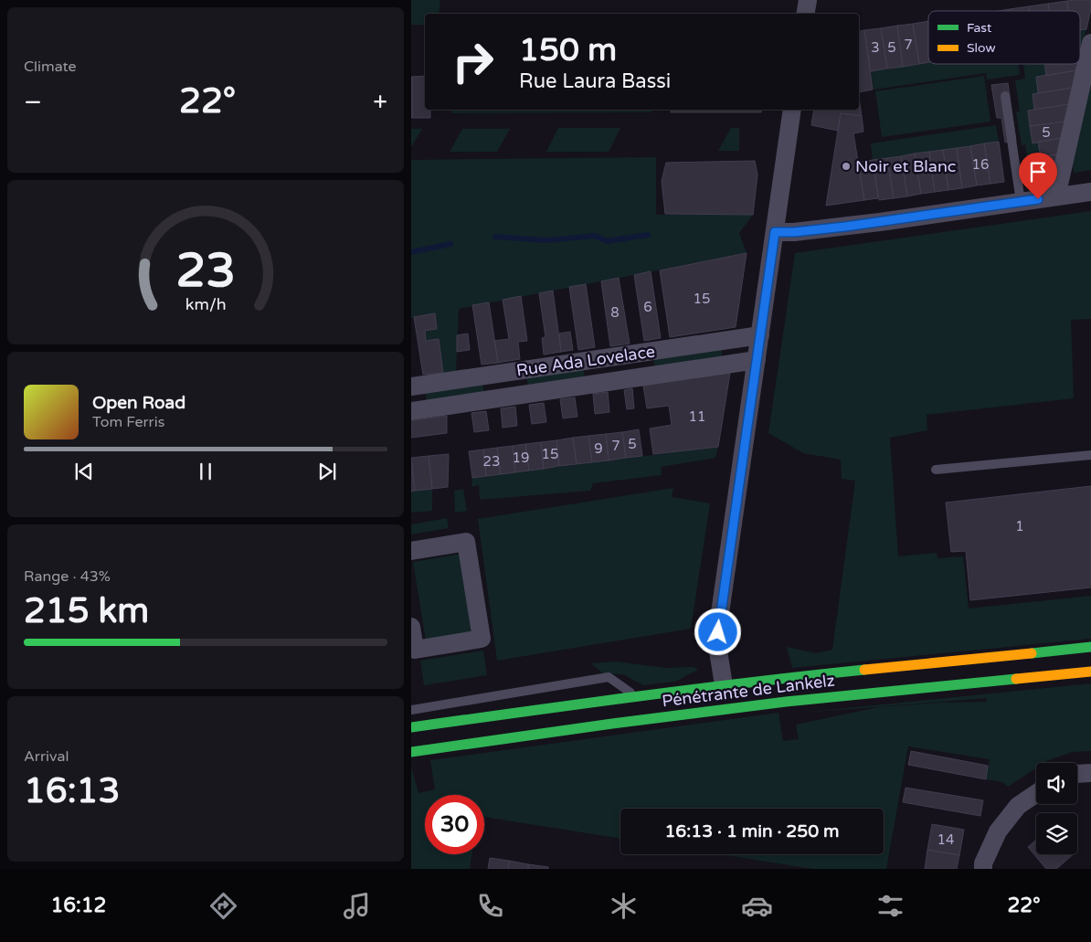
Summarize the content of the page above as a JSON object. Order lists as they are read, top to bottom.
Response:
{
  "streets": {
    "main road": ["Pénétrante de Lankelz"],
    "street": ["Rue Ada Lovelace"]
  },
  "places": ["Noir et Blanc"],
  "house_numbers": [
    "7",
    "3",
    "5",
    "5",
    "16",
    "15",
    "6",
    "8",
    "11",
    "5",
    "7",
    "9",
    "15",
    "19",
    "23",
    "1",
    "14"
  ],
  "legend": ["Fast", "Slow"],
  "page": {
    "tile": [
      "Climate",
      ["Range · 43%", "215 km"],
      ["Arrival", "16:13"]
    ],
    "turn": ["150 m", "Rue Laura Bassi"],
    "heat": ["−", "22°", "+"],
    "song": ["Open Road", "Tom Ferris"],
    "limit": "30",
    "trip": "16:13 · 1 min · 250 m",
    "tabs": ["16:12", "22°"],
    "gauge": ["23", "km/h"]
  }
}
